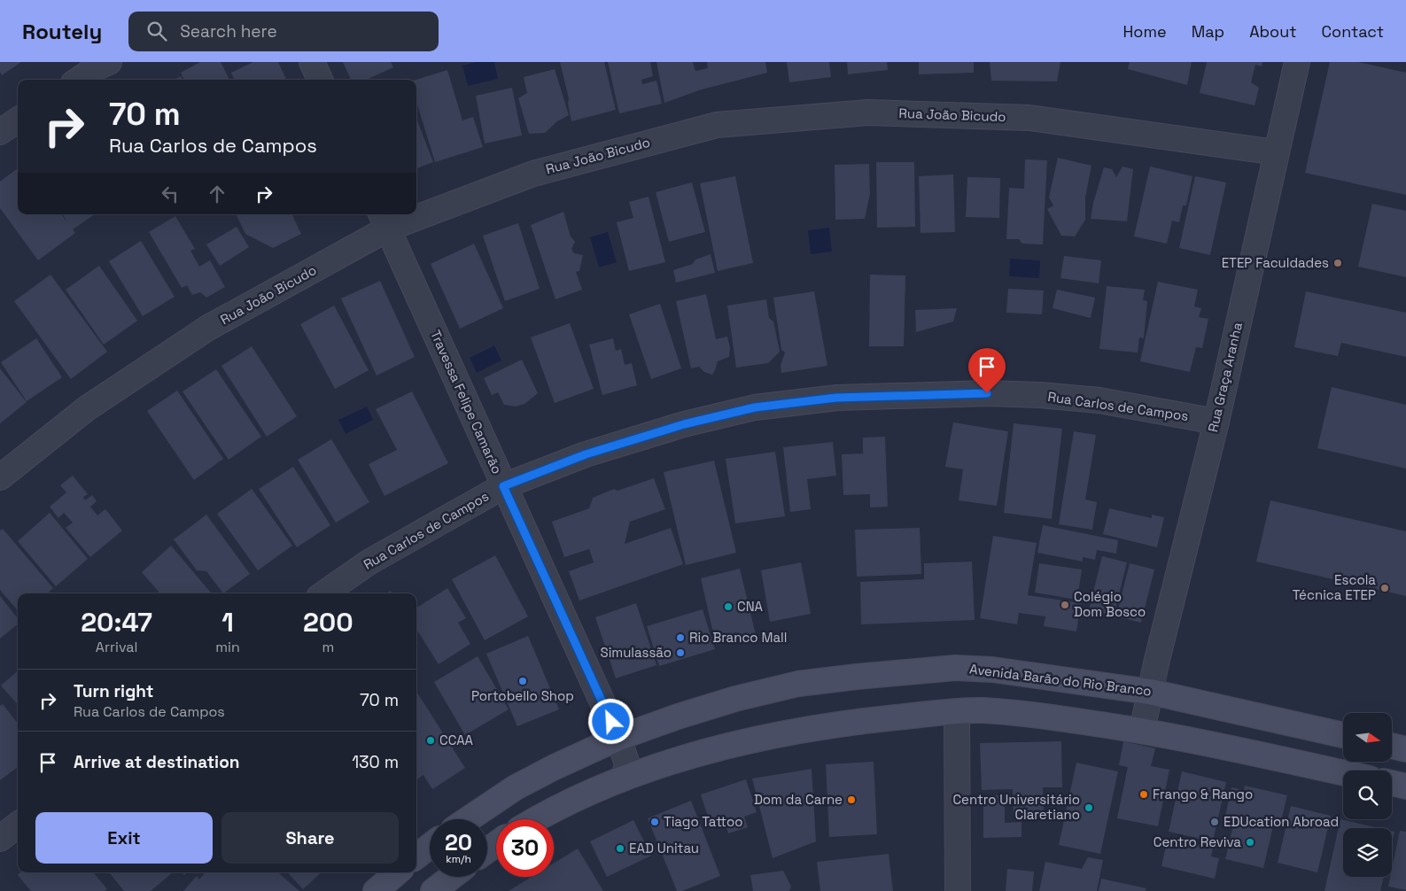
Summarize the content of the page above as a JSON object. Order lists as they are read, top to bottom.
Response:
{
  "streets": {
    "main road": ["Avenida Barão do Rio Branco"],
    "street": [
      "Rua João Bicudo",
      "Rua Graça Aranha",
      "Travessa Felipe Camarão",
      "Rua Carlos de Campos"
    ]
  },
  "crossings": [
    ["Rua João Bicudo", "Rua Graça Aranha"],
    ["Rua João Bicudo", "Travessa Felipe Camarão"],
    ["Rua Graça Aranha", "Rua Carlos de Campos"],
    ["Rua Graça Aranha", "Avenida Barão do Rio Branco"],
    ["Travessa Felipe Camarão", "Rua Carlos de Campos"],
    ["Travessa Felipe Camarão", "Avenida Barão do Rio Branco"]
  ],
  "places": [
    "ETEP Faculdades",
    "Escola Técnica ETEP",
    "Colégio Dom Bosco",
    "CNA",
    "Rio Branco Mall",
    "Simulassão",
    "Portobello Shop",
    "CCAA",
    "Frango & Rango",
    "Dom da Carne",
    "Centro Universitário Claretiano",
    "Tiago Tattoo",
    "EDUcation Abroad",
    "Centro Reviva",
    "EAD Unitau"
  ],
  "north": "right",
  "page": {
    "header": "Routely",
    "search": "Search here",
    "nav": [
      "Home",
      "Map",
      "About",
      "Contact"
    ],
    "turn": ["70 m", "Rua Carlos de Campos"],
    "eta": [
      "20:47",
      "Arrival",
      "1",
      "min",
      "200",
      "m"
    ],
    "list": [
      {
        "name": "Turn right",
        "note": "Rua Carlos de Campos",
        "value": "70 m"
      },
      {
        "name": "Arrive at destination",
        "value": "130 m"
      }
    ],
    "buttons": ["Exit", "Share"],
    "speed": "20 km/h",
    "limit": "30"
  }
}
